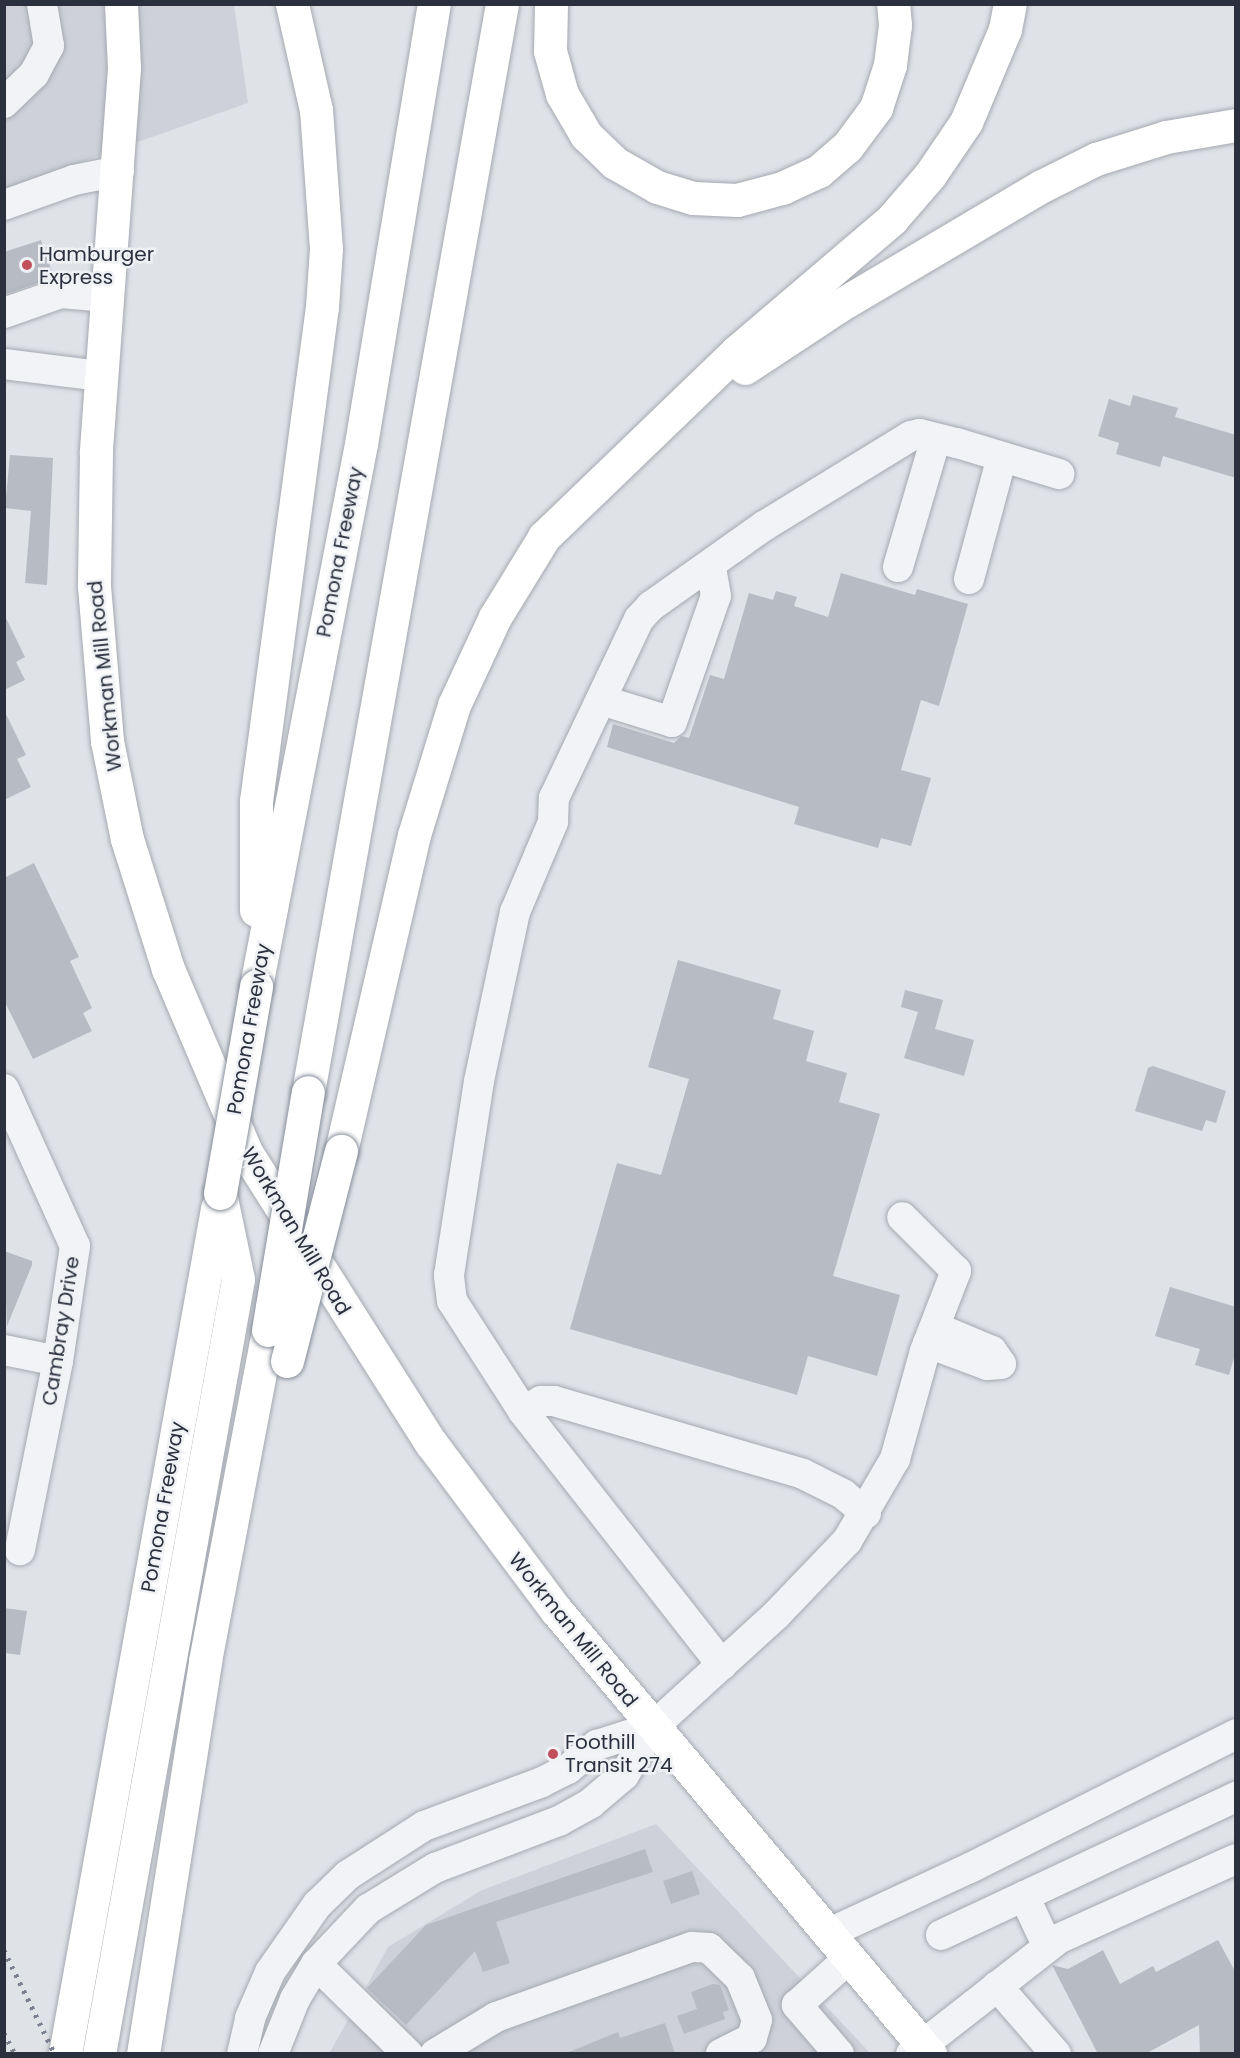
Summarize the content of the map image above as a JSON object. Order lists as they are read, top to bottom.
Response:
{
  "streets": {
    "main road": ["Pomona Freeway", "Workman Mill Road"],
    "street": ["Cambray Drive"]
  },
  "places": ["Hamburger Express", "Foothill Transit 274"]
}
